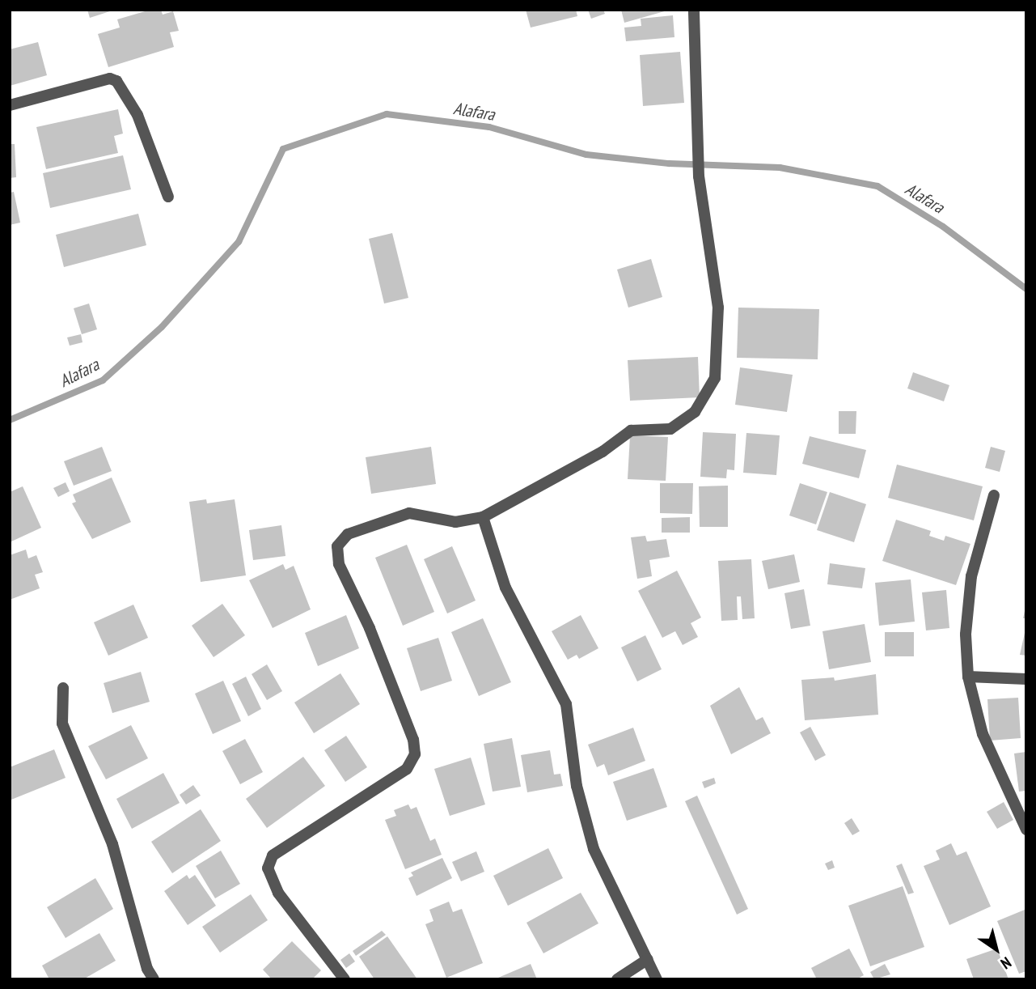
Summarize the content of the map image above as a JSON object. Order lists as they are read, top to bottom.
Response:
{
  "water": ["Alafara"],
  "north": "bottom right"
}
